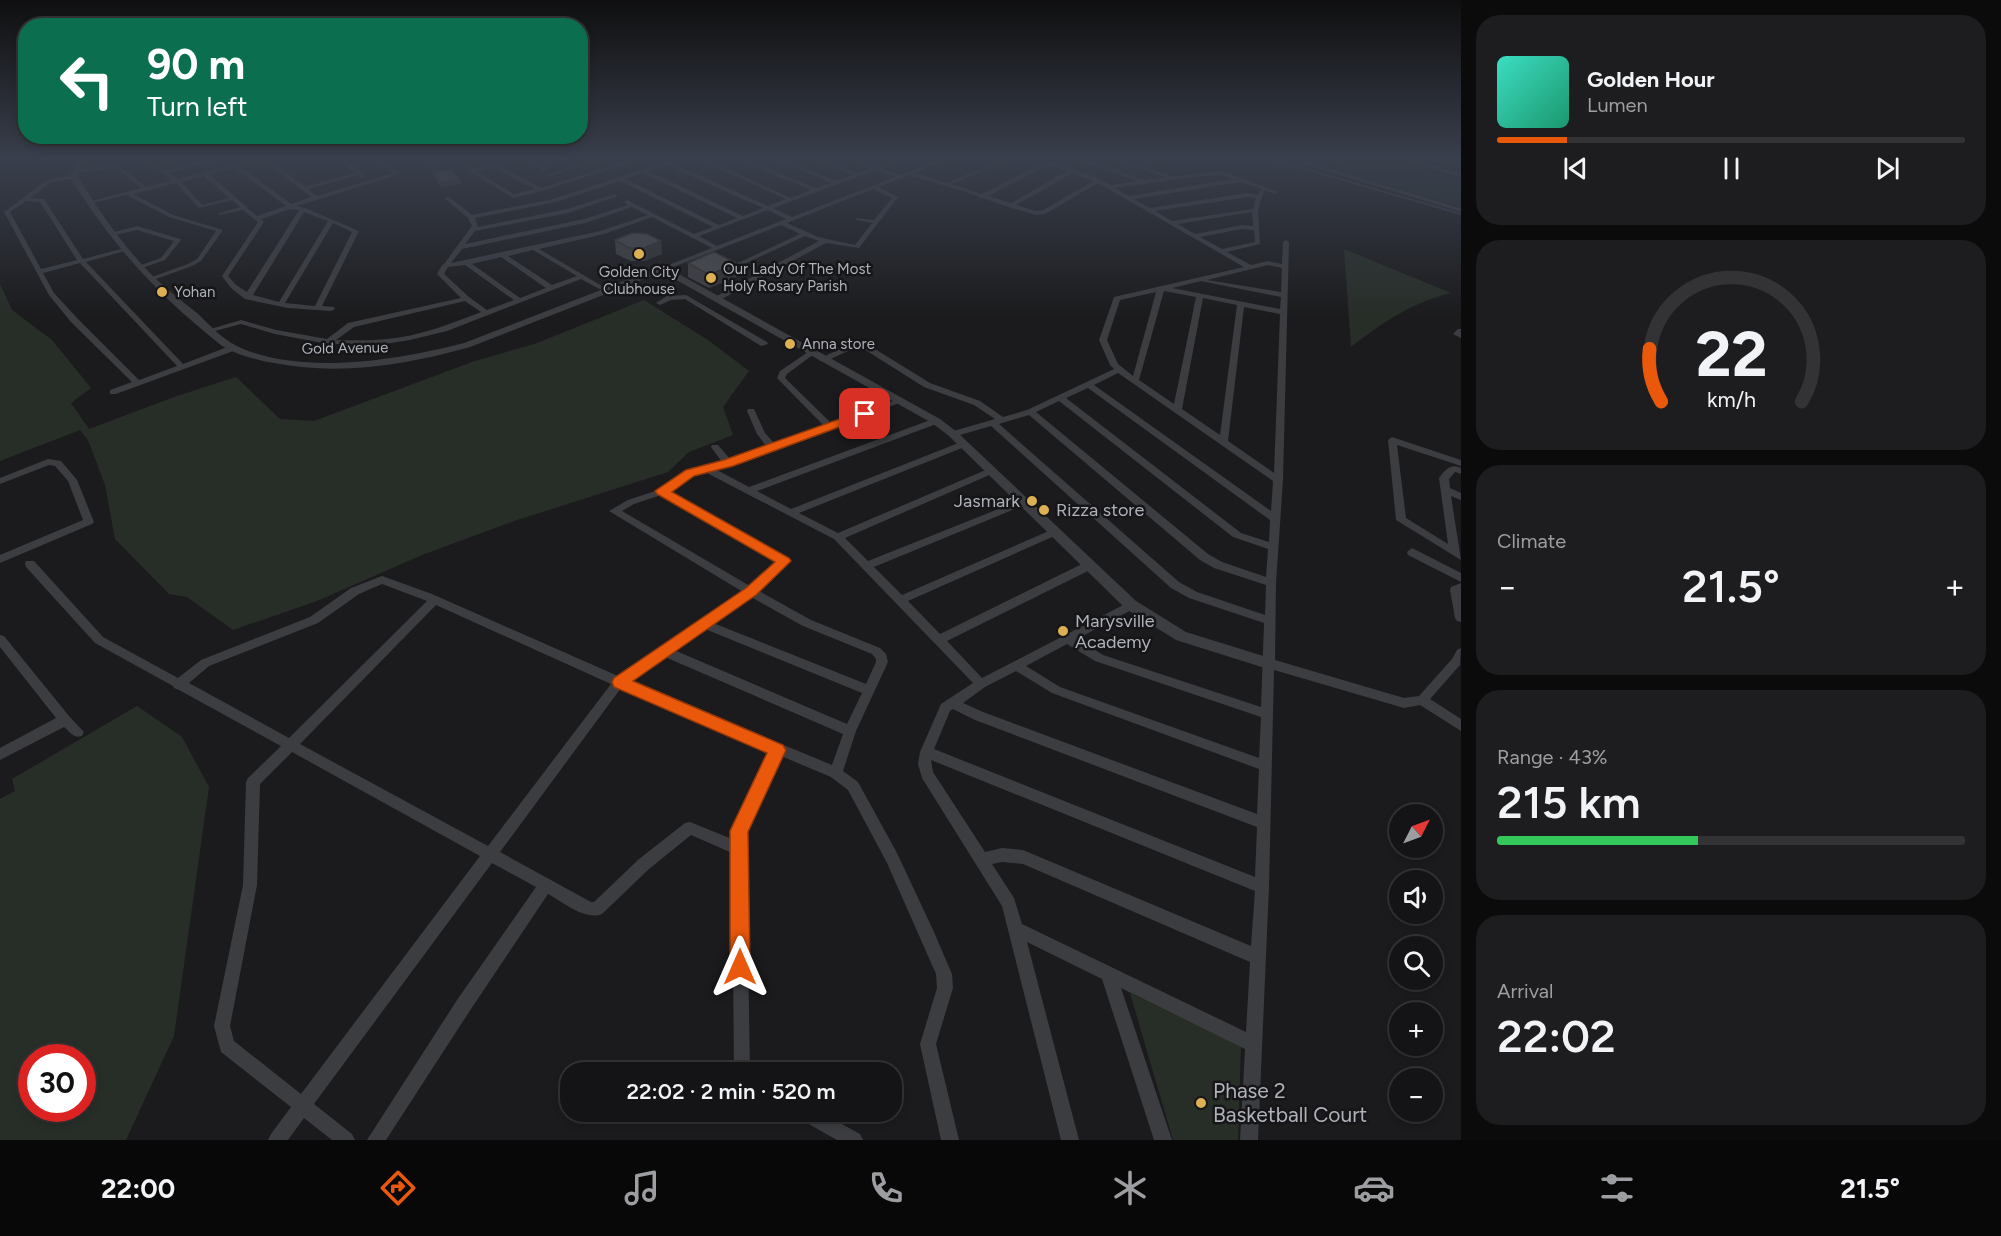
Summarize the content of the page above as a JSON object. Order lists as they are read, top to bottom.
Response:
{
  "streets": {
    "street": ["Gold Avenue"]
  },
  "places": [
    "Golden City Clubhouse",
    "Our Lady Of The Most Holy Rosary Parish",
    "Yohan",
    "Anna store",
    "Jasmark",
    "Rizza store",
    "Marysville Academy",
    "Phase 2 Basketball Court"
  ],
  "north": "top right",
  "page": {
    "turn": ["90 m", "Turn left"],
    "song": ["Golden Hour", "Lumen"],
    "tile": [
      "Climate",
      ["Range · 43%", "215 km"],
      ["Arrival", "22:02"]
    ],
    "heat": ["−", "21.5°", "+"],
    "map_buttons": ["+", "−"],
    "limit": "30",
    "trip": "22:02 · 2 min · 520 m",
    "tabs": ["22:00", "21.5°"],
    "gauge": ["22", "km/h"]
  }
}
